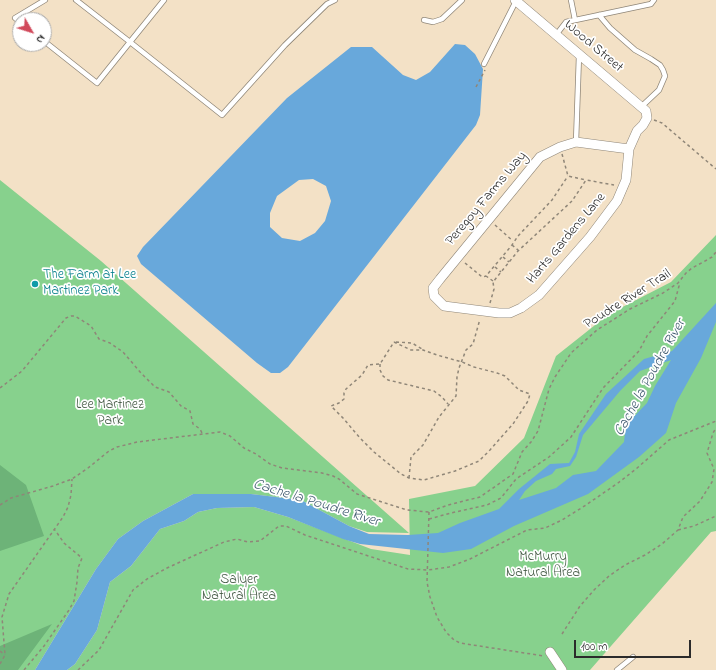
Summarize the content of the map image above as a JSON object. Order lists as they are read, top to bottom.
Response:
{
  "streets": {
    "street": ["Wood Street", "Peregoy Farms Way", "Harts Gardens Lane"],
    "path": ["Poudre River Trail"]
  },
  "crossings": [
    ["Wood Street", "Harts Gardens Lane"],
    ["Peregoy Farms Way", "Harts Gardens Lane"]
  ],
  "water": ["Cache la Poudre River"],
  "parks": ["Lee Martinez Park", "McMurry Natural Area", "Salyer Natural Area"],
  "places": ["The Farm at Lee Martinez Park"],
  "scale_bar": "100 m",
  "north": "bottom right"
}
